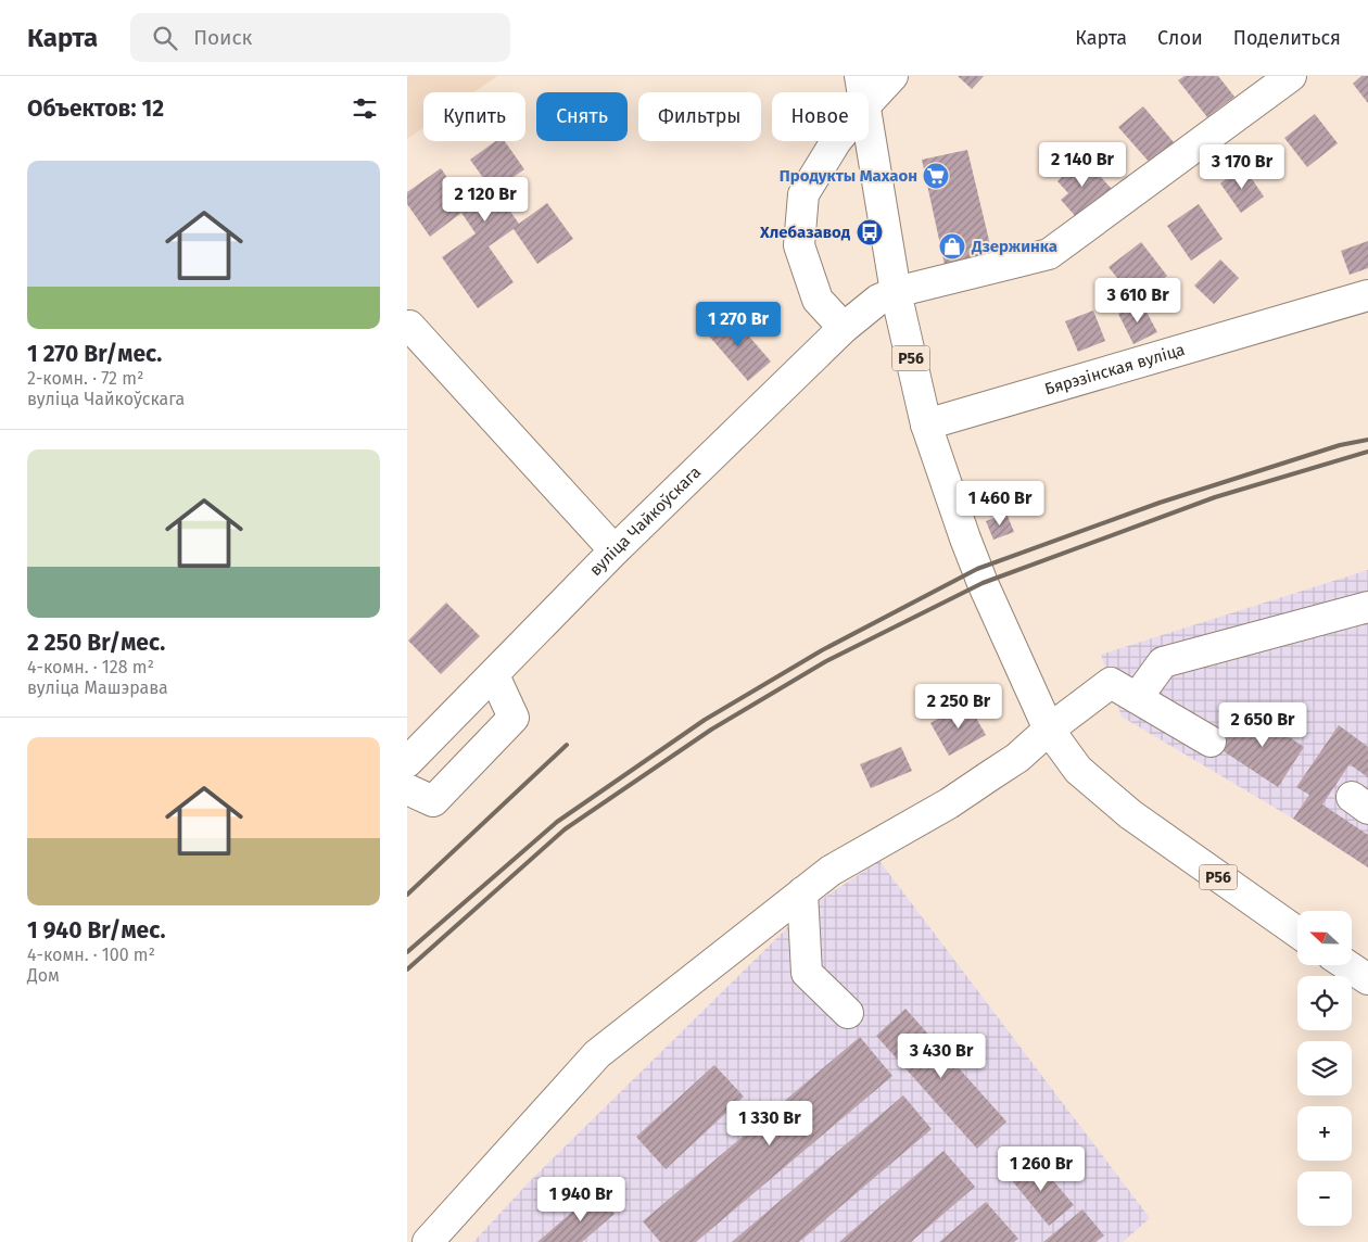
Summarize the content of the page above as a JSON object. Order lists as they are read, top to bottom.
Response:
{
  "streets": {
    "street": ["Р56", "Бярэзінская вуліца", "вуліца Чайкоўскага"]
  },
  "crossings": [
    ["Р56", "Бярэзінская вуліца"],
    ["Р56", "вуліца Чайкоўскага"]
  ],
  "places": {
    "supermarket": ["Продукты Махаон"],
    "bus stop": ["Хлебазавод"],
    "shop": ["Дзержинка"]
  },
  "north": "left",
  "page": {
    "header": "Карта",
    "search": "Поиск",
    "nav": ["Карта", "Слои", "Поделиться"],
    "heading": "Объектов: 12",
    "chip": [
      "Купить",
      "Снять",
      "Фильтры",
      "Новое"
    ],
    "list": [
      {
        "name": "1 270 Br/мес.",
        "note": "2-комн. · 72 m² · вуліца Чайкоўскага"
      },
      {
        "name": "2 250 Br/мес.",
        "note": "4-комн. · 128 m² · вуліца Машэрава"
      },
      {
        "name": "1 940 Br/мес.",
        "note": "4-комн. · 100 m² · Дом"
      }
    ],
    "price": [
      "2 140 Br",
      "3 170 Br",
      "2 120 Br",
      "3 610 Br",
      "1 270 Br",
      "1 460 Br",
      "2 250 Br",
      "2 650 Br",
      "3 430 Br",
      "1 330 Br",
      "1 260 Br",
      "1 940 Br"
    ],
    "map_buttons": ["+", "−"]
  }
}
